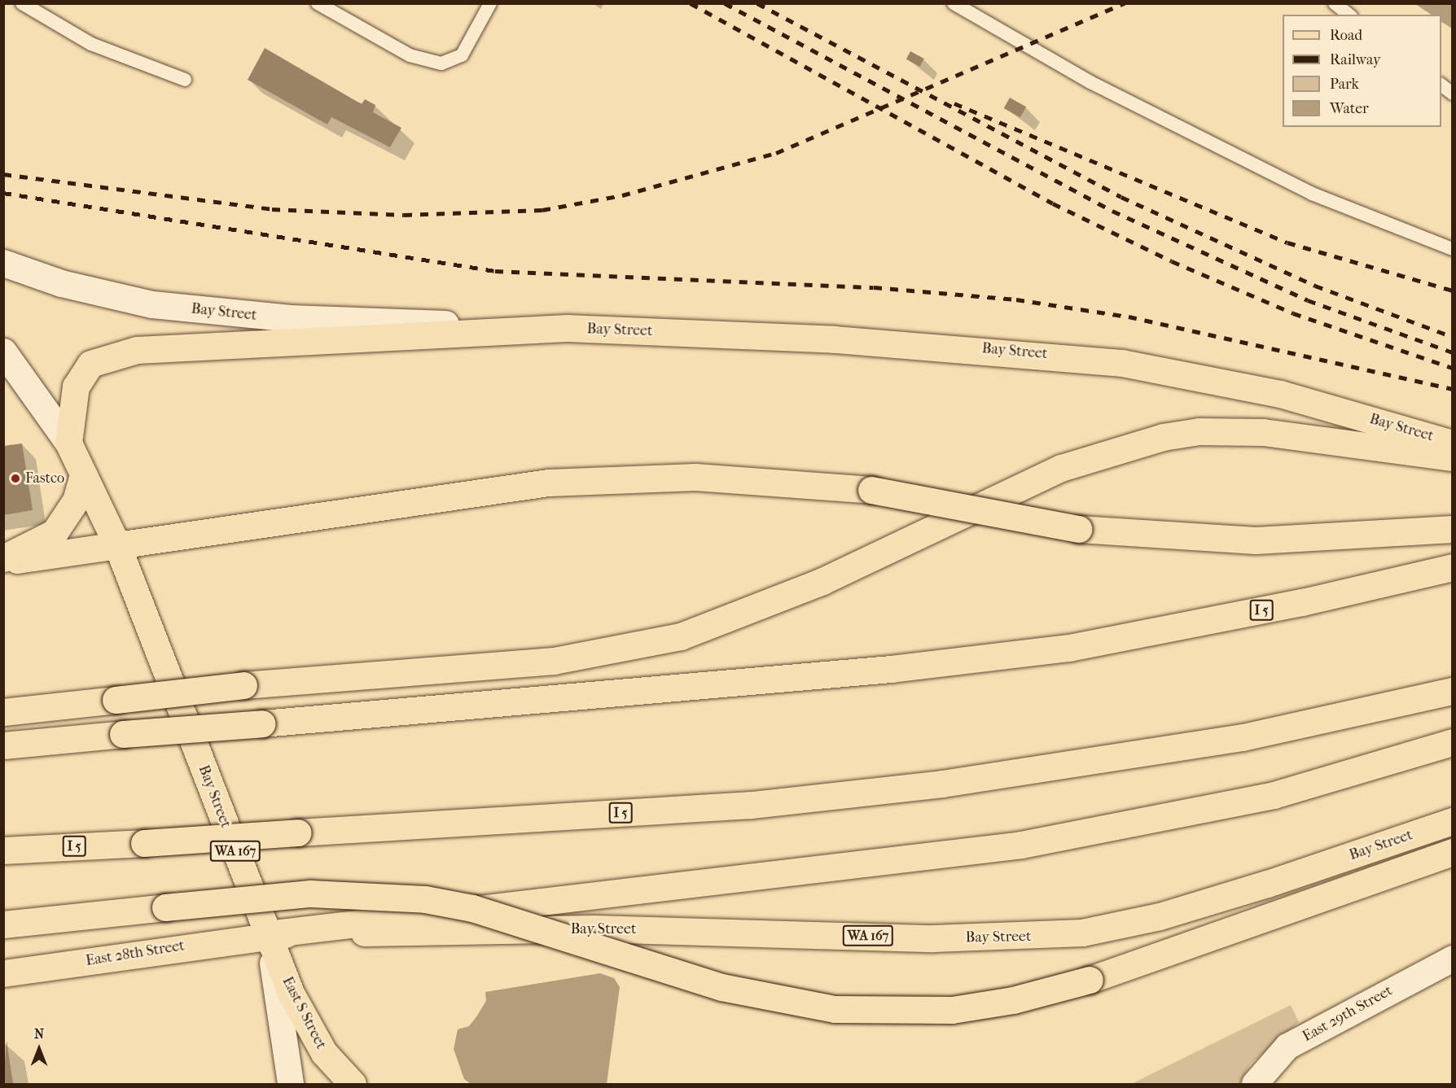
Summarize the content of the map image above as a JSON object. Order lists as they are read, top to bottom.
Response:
{
  "streets": {
    "main road": [
      "Bay Street",
      "I 5",
      "WA 167",
      "East 28th Street",
      "East S Street"
    ],
    "street": ["East 29th Street"]
  },
  "crossings": [
    ["Bay Street", "East 28th Street"],
    ["Bay Street", "East S Street"],
    ["East 28th Street", "East S Street"]
  ],
  "places": ["Fastco"],
  "legend": [
    "Road",
    "Railway",
    "Park",
    "Water"
  ],
  "north": "top"
}
